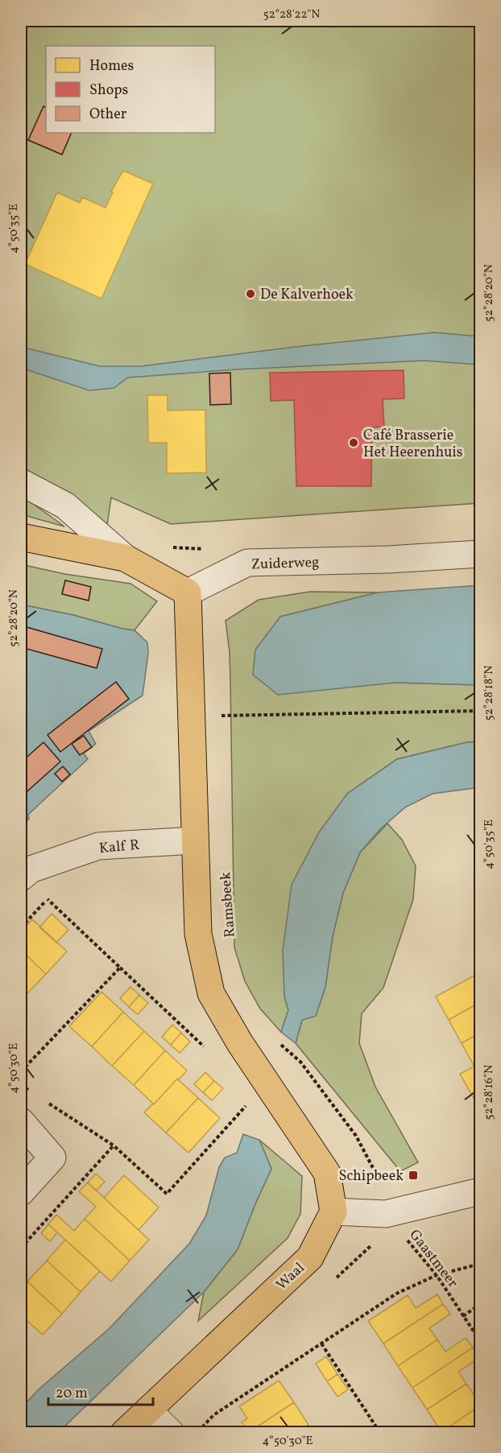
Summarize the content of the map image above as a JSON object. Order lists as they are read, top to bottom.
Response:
{
  "streets": {
    "main road": ["Ramsbeek", "Waal"],
    "street": ["Zuiderweg", "Kalf R"],
    "path": ["Gaastmeer"]
  },
  "crossings": [
    ["Zuiderweg", "Ramsbeek"],
    ["Kalf R", "Ramsbeek"],
    ["Ramsbeek", "Waal"]
  ],
  "places": {
    "other": ["De Kalverhoek", "Café Brasserie Het Heerenhuis"],
    "transit": ["Schipbeek"]
  },
  "legend": ["Homes", "Shops", "Other"],
  "scale_bar": "20 m",
  "coordinates": [
    "52°28'22\"N",
    "4°50'35\"E",
    "52°28'20\"N",
    "52°28'18\"N",
    "4°50'30\"E",
    "52°28'16\"N"
  ]
}
